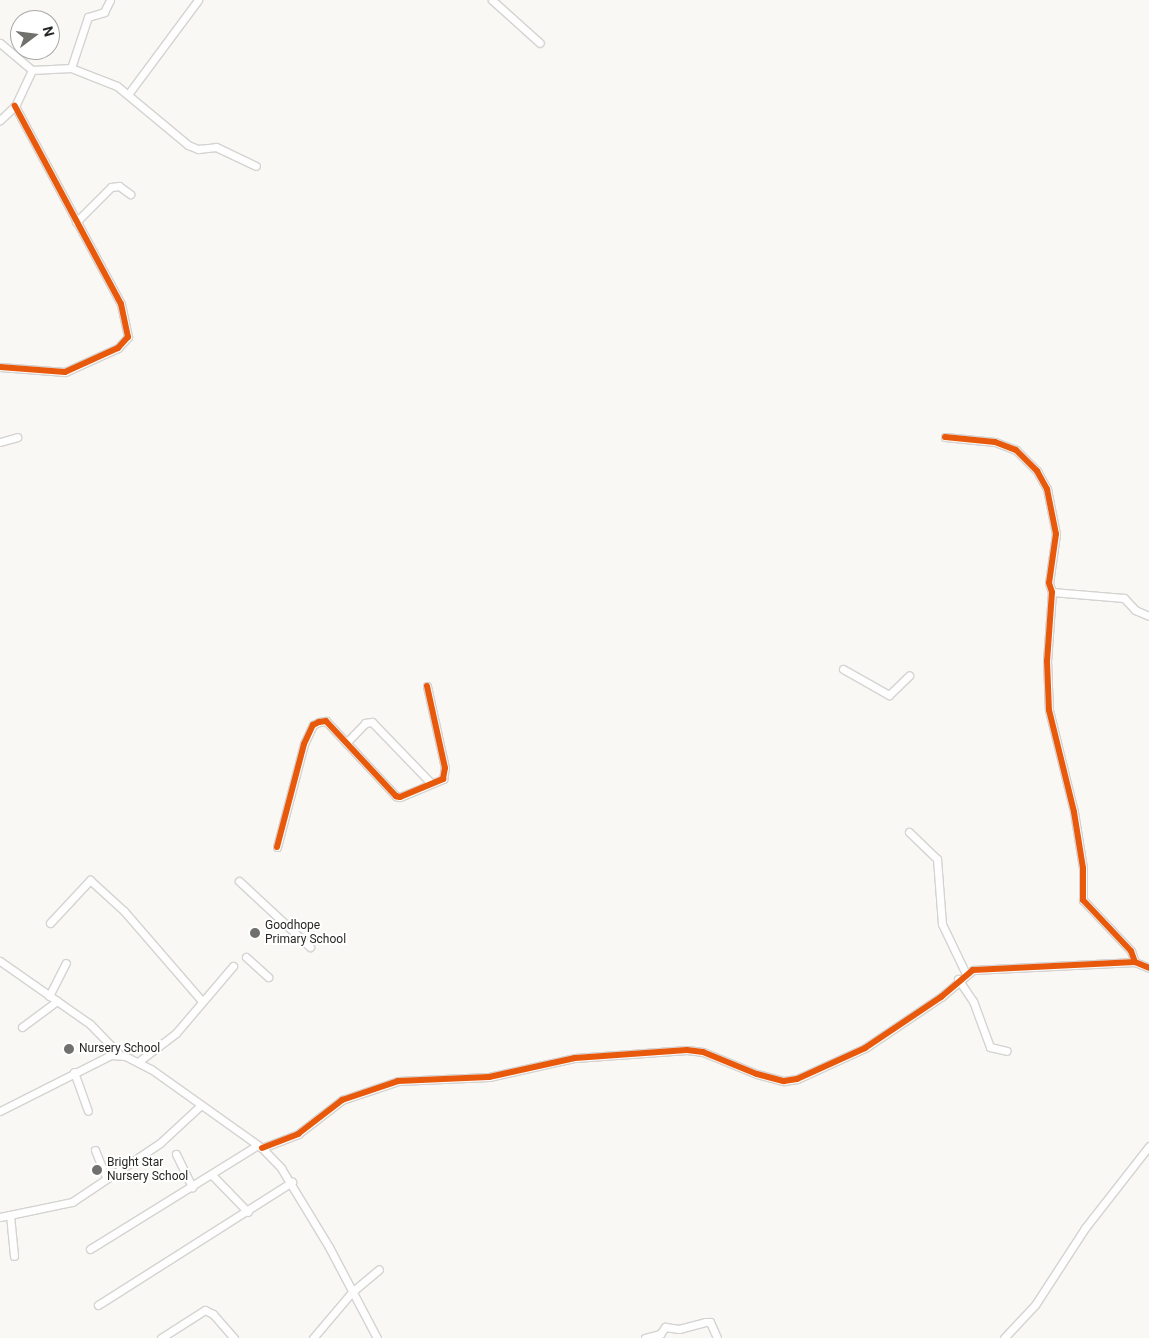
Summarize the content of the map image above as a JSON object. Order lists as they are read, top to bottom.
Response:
{
  "places": ["Goodhope Primary School", "Nursery School", "Bright Star Nursery School"],
  "north": "right"
}
